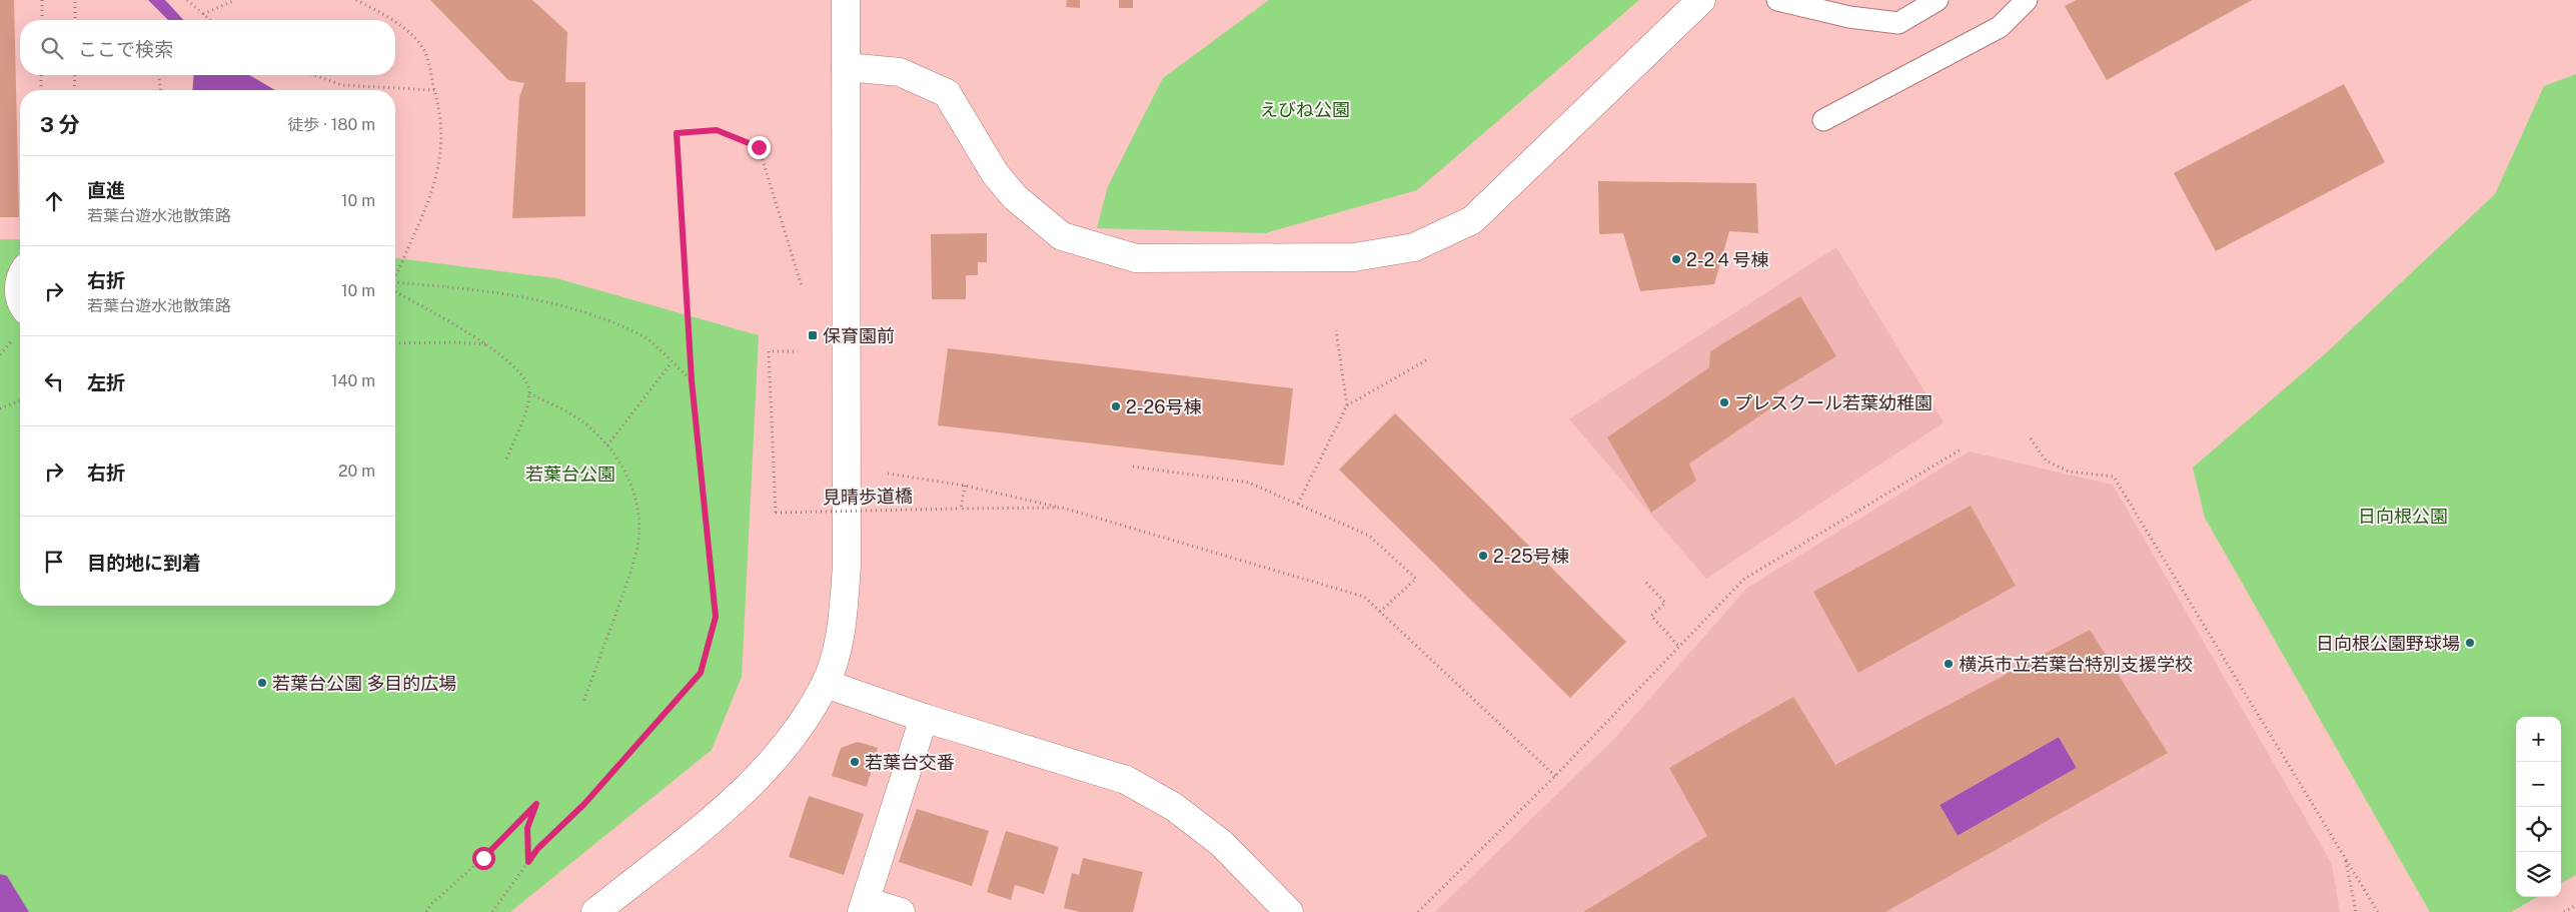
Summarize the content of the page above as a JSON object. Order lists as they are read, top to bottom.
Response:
{
  "streets": {
    "path": ["見晴歩道橋"]
  },
  "parks": ["えびね公園", "若葉台公園", "日向根公園"],
  "places": {
    "other": [
      "2-2４号棟",
      "プレスクール若葉幼稚園",
      "2-26号棟",
      "2-25号棟",
      "日向根公園野球場",
      "横浜市立若葉台特別支援学校",
      "若葉台公園 多目的広場",
      "若葉台交番"
    ],
    "transit": ["保育園前"]
  },
  "page": {
    "search": "ここで検索",
    "heading": ["3 分", "徒歩 · 180 m"],
    "list": [
      ["直進", "若葉台遊水池散策路", "10 m"],
      ["右折", "若葉台遊水池散策路", "10 m"],
      ["左折", "140 m"],
      ["右折", "20 m"],
      "目的地に到着"
    ],
    "map_buttons": ["+", "−"]
  }
}
